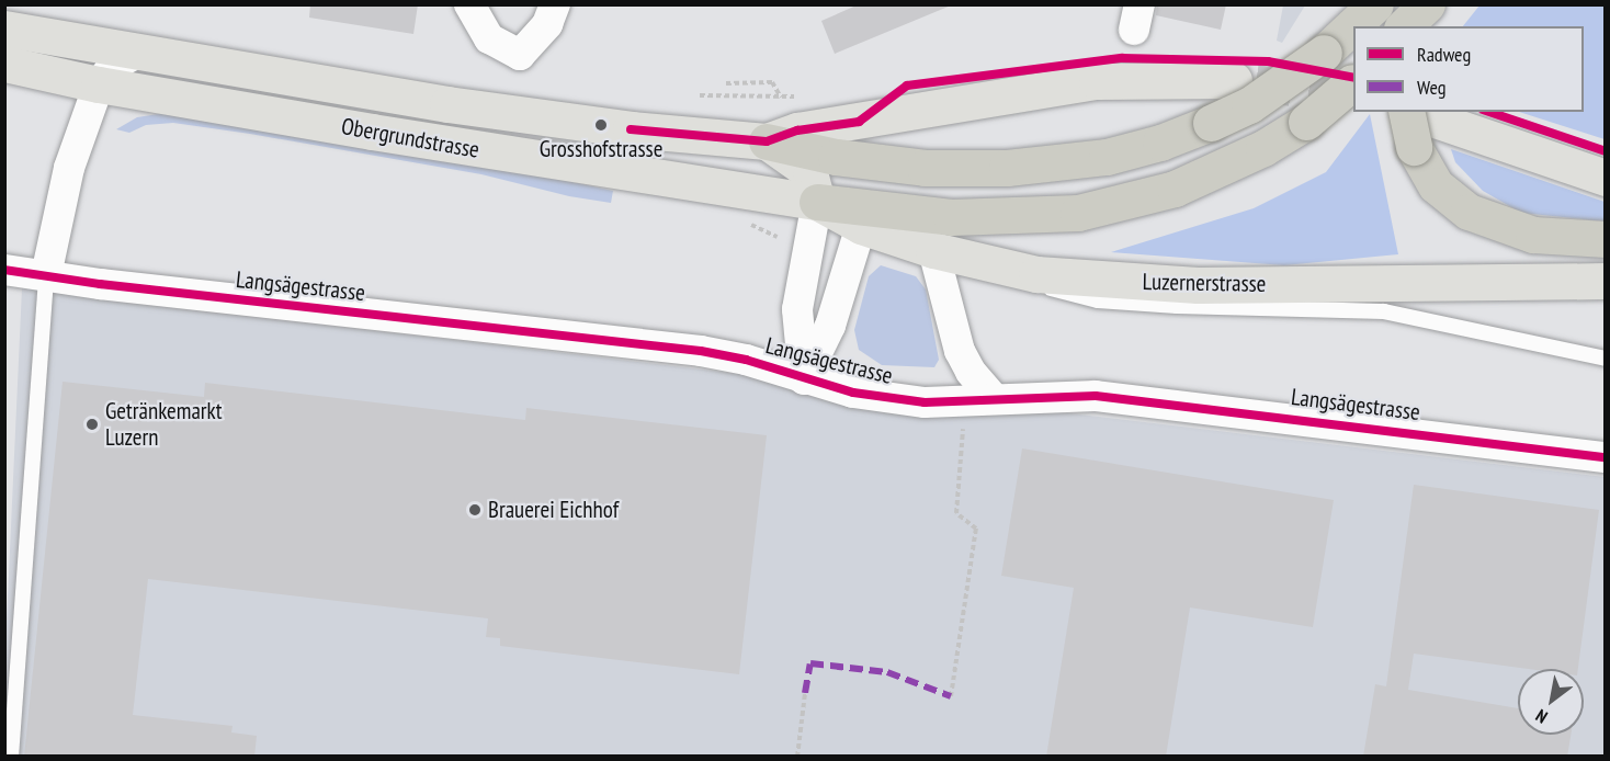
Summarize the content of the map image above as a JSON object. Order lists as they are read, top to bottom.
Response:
{
  "streets": {
    "main road": ["Obergrundstrasse", "Luzernerstrasse"],
    "street": ["Langsägestrasse"]
  },
  "crossings": [
    ["Obergrundstrasse", "Langsägestrasse"],
    ["Luzernerstrasse", "Langsägestrasse"]
  ],
  "places": ["Grosshofstrasse", "Getränkemarkt Luzern", "Brauerei Eichhof"],
  "legend": ["Radweg", "Weg"],
  "north": "bottom left"
}
